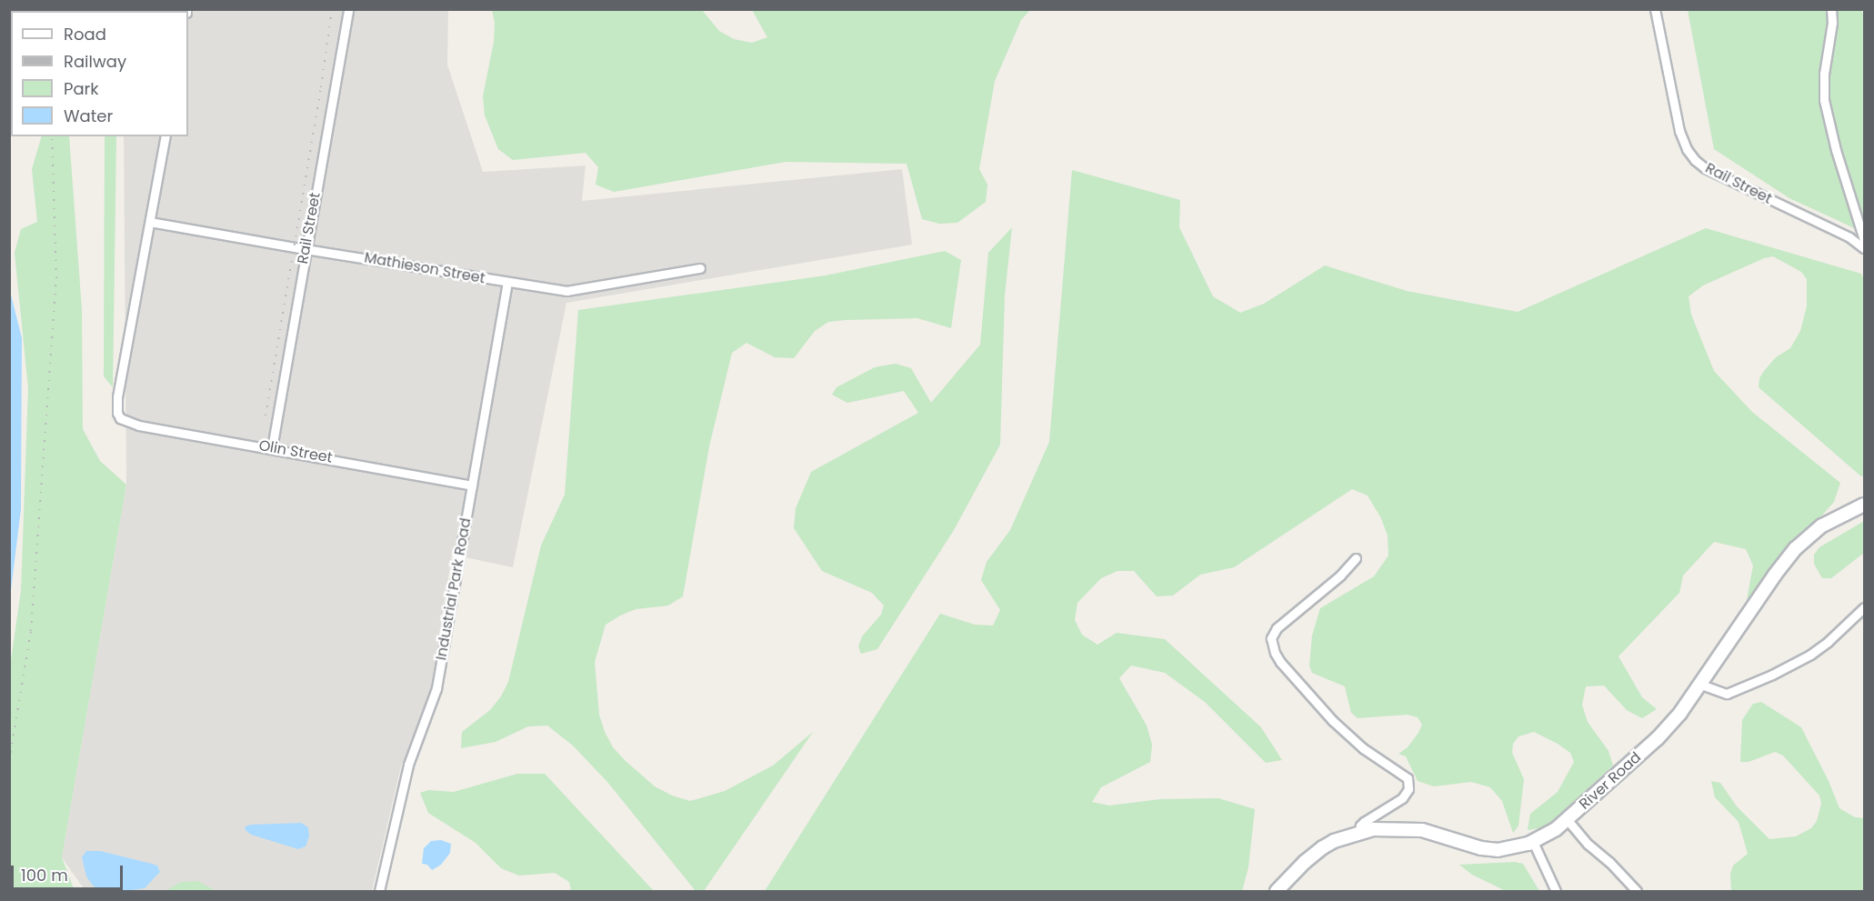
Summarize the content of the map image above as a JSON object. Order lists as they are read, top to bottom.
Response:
{
  "streets": {
    "street": [
      "Rail Street",
      "Mathieson Street",
      "Olin Street",
      "Industrial Park Road",
      "River Road"
    ]
  },
  "crossings": [
    ["Rail Street", "Mathieson Street"],
    ["Rail Street", "Olin Street"],
    ["Mathieson Street", "Olin Street"],
    ["Mathieson Street", "Industrial Park Road"],
    ["Olin Street", "Industrial Park Road"]
  ],
  "legend": [
    "Road",
    "Railway",
    "Park",
    "Water"
  ],
  "scale_bar": "100 m"
}
